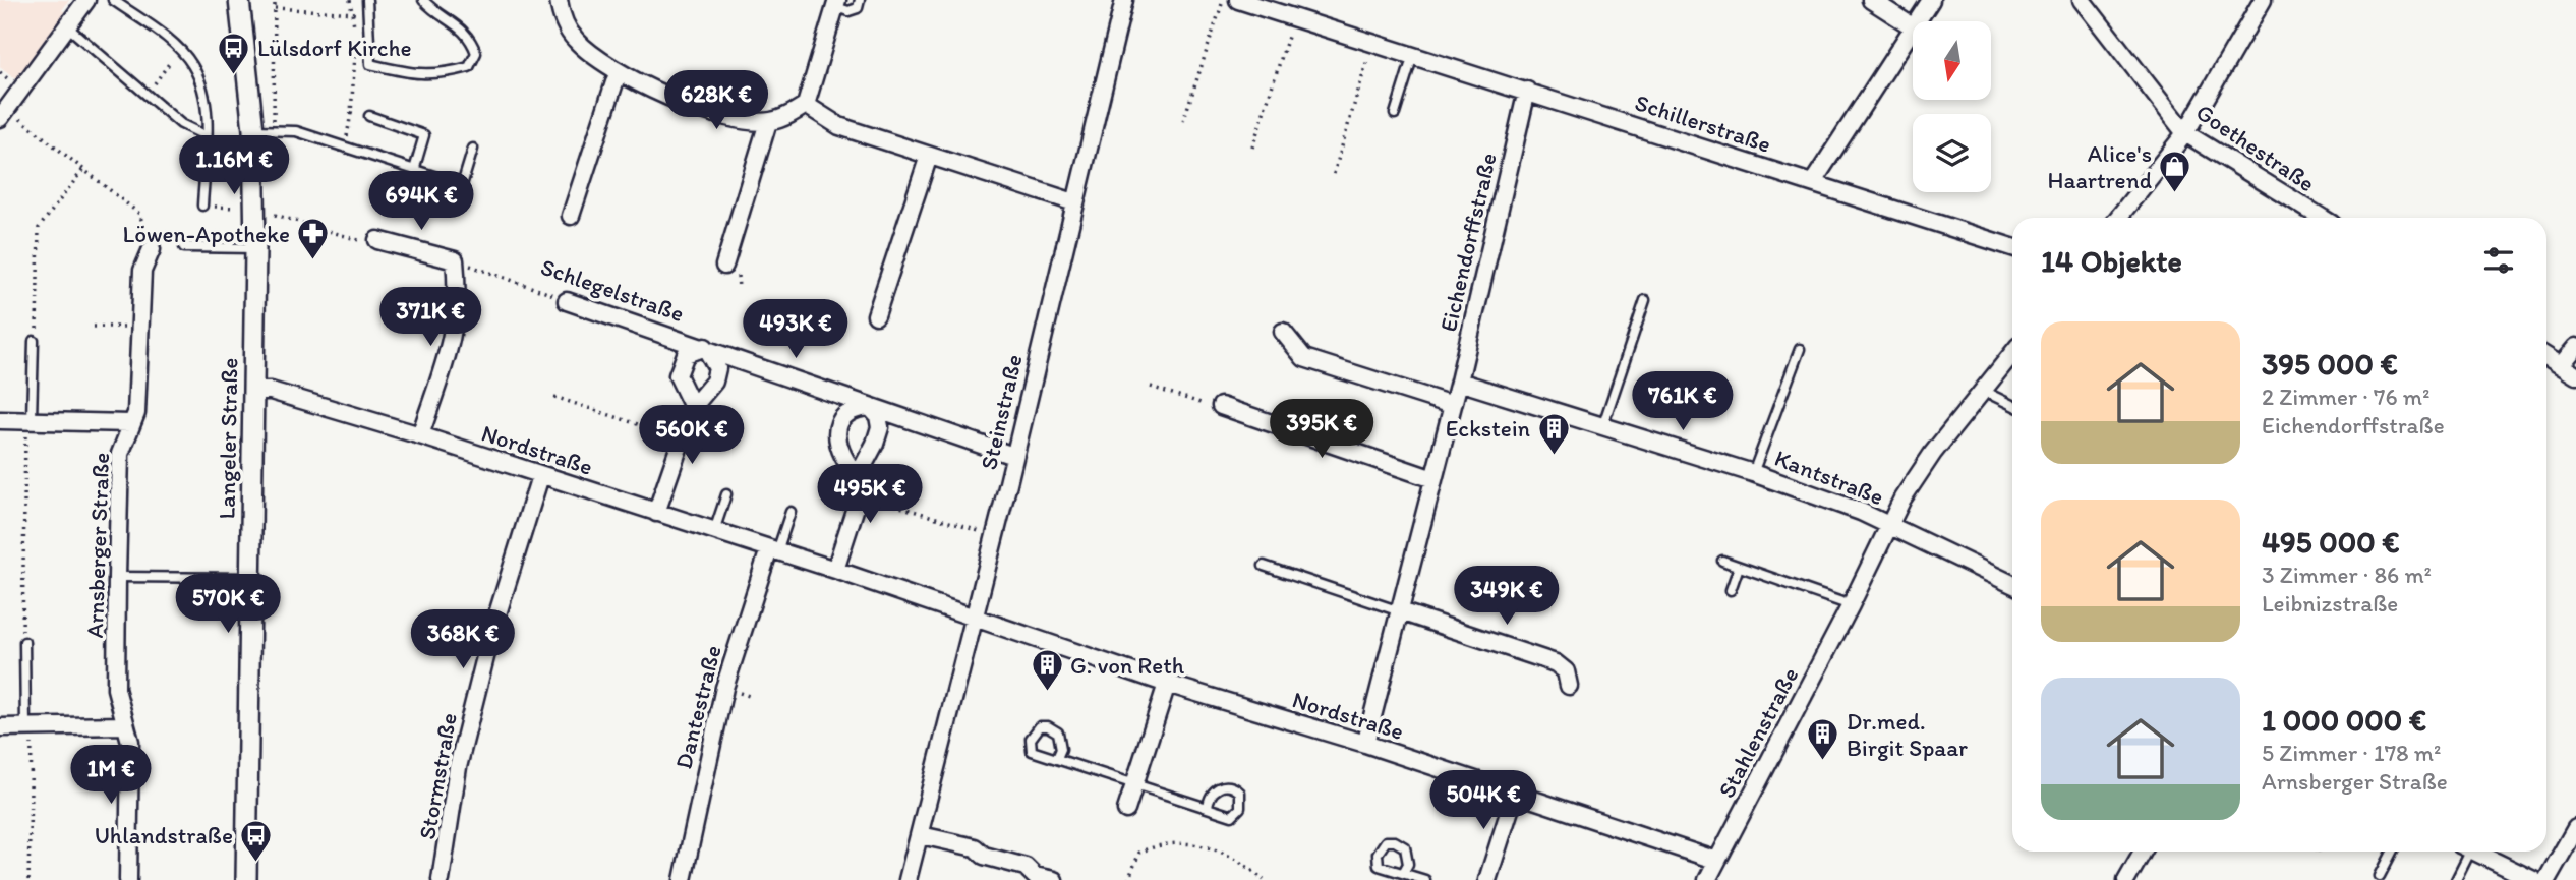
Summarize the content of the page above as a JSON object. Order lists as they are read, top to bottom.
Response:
{
  "streets": {
    "street": [
      "Schillerstraße",
      "Goethestraße",
      "Eichendorffstraße",
      "Schlegelstraße",
      "Steinstraße",
      "Langeler Straße",
      "Nordstraße",
      "Kantstraße",
      "Arnsberger Straße",
      "Dantestraße",
      "Stahlenstraße",
      "Stormstraße"
    ]
  },
  "crossings": [
    ["Schillerstraße", "Eichendorffstraße"],
    ["Eichendorffstraße", "Nordstraße"],
    ["Eichendorffstraße", "Kantstraße"],
    ["Schlegelstraße", "Steinstraße"],
    ["Steinstraße", "Nordstraße"],
    ["Langeler Straße", "Nordstraße"],
    ["Nordstraße", "Dantestraße"],
    ["Nordstraße", "Stahlenstraße"],
    ["Nordstraße", "Stormstraße"],
    ["Kantstraße", "Stahlenstraße"]
  ],
  "places": {
    "bus stop": ["Lülsdorf Kirche", "Uhlandstraße"],
    "shop": ["Alice's Haartrend"],
    "pharmacy": ["Löwen-Apotheke"],
    "building": ["Eckstein", "G. von Reth", "Dr.med. Birgit Spaar"]
  },
  "north": "bottom",
  "page": {
    "price": [
      "628K €",
      "1.16M €",
      "694K €",
      "371K €",
      "493K €",
      "761K €",
      "395K €",
      "560K €",
      "495K €",
      "349K €",
      "570K €",
      "368K €",
      "1M €",
      "504K €"
    ],
    "heading": "14 Objekte",
    "list": [
      {
        "name": "395 000 €",
        "note": "2 Zimmer · 76 m² · Eichendorffstraße"
      },
      {
        "name": "495 000 €",
        "note": "3 Zimmer · 86 m² · Leibnizstraße"
      },
      {
        "name": "1 000 000 €",
        "note": "5 Zimmer · 178 m² · Arnsberger Straße"
      }
    ]
  }
}
